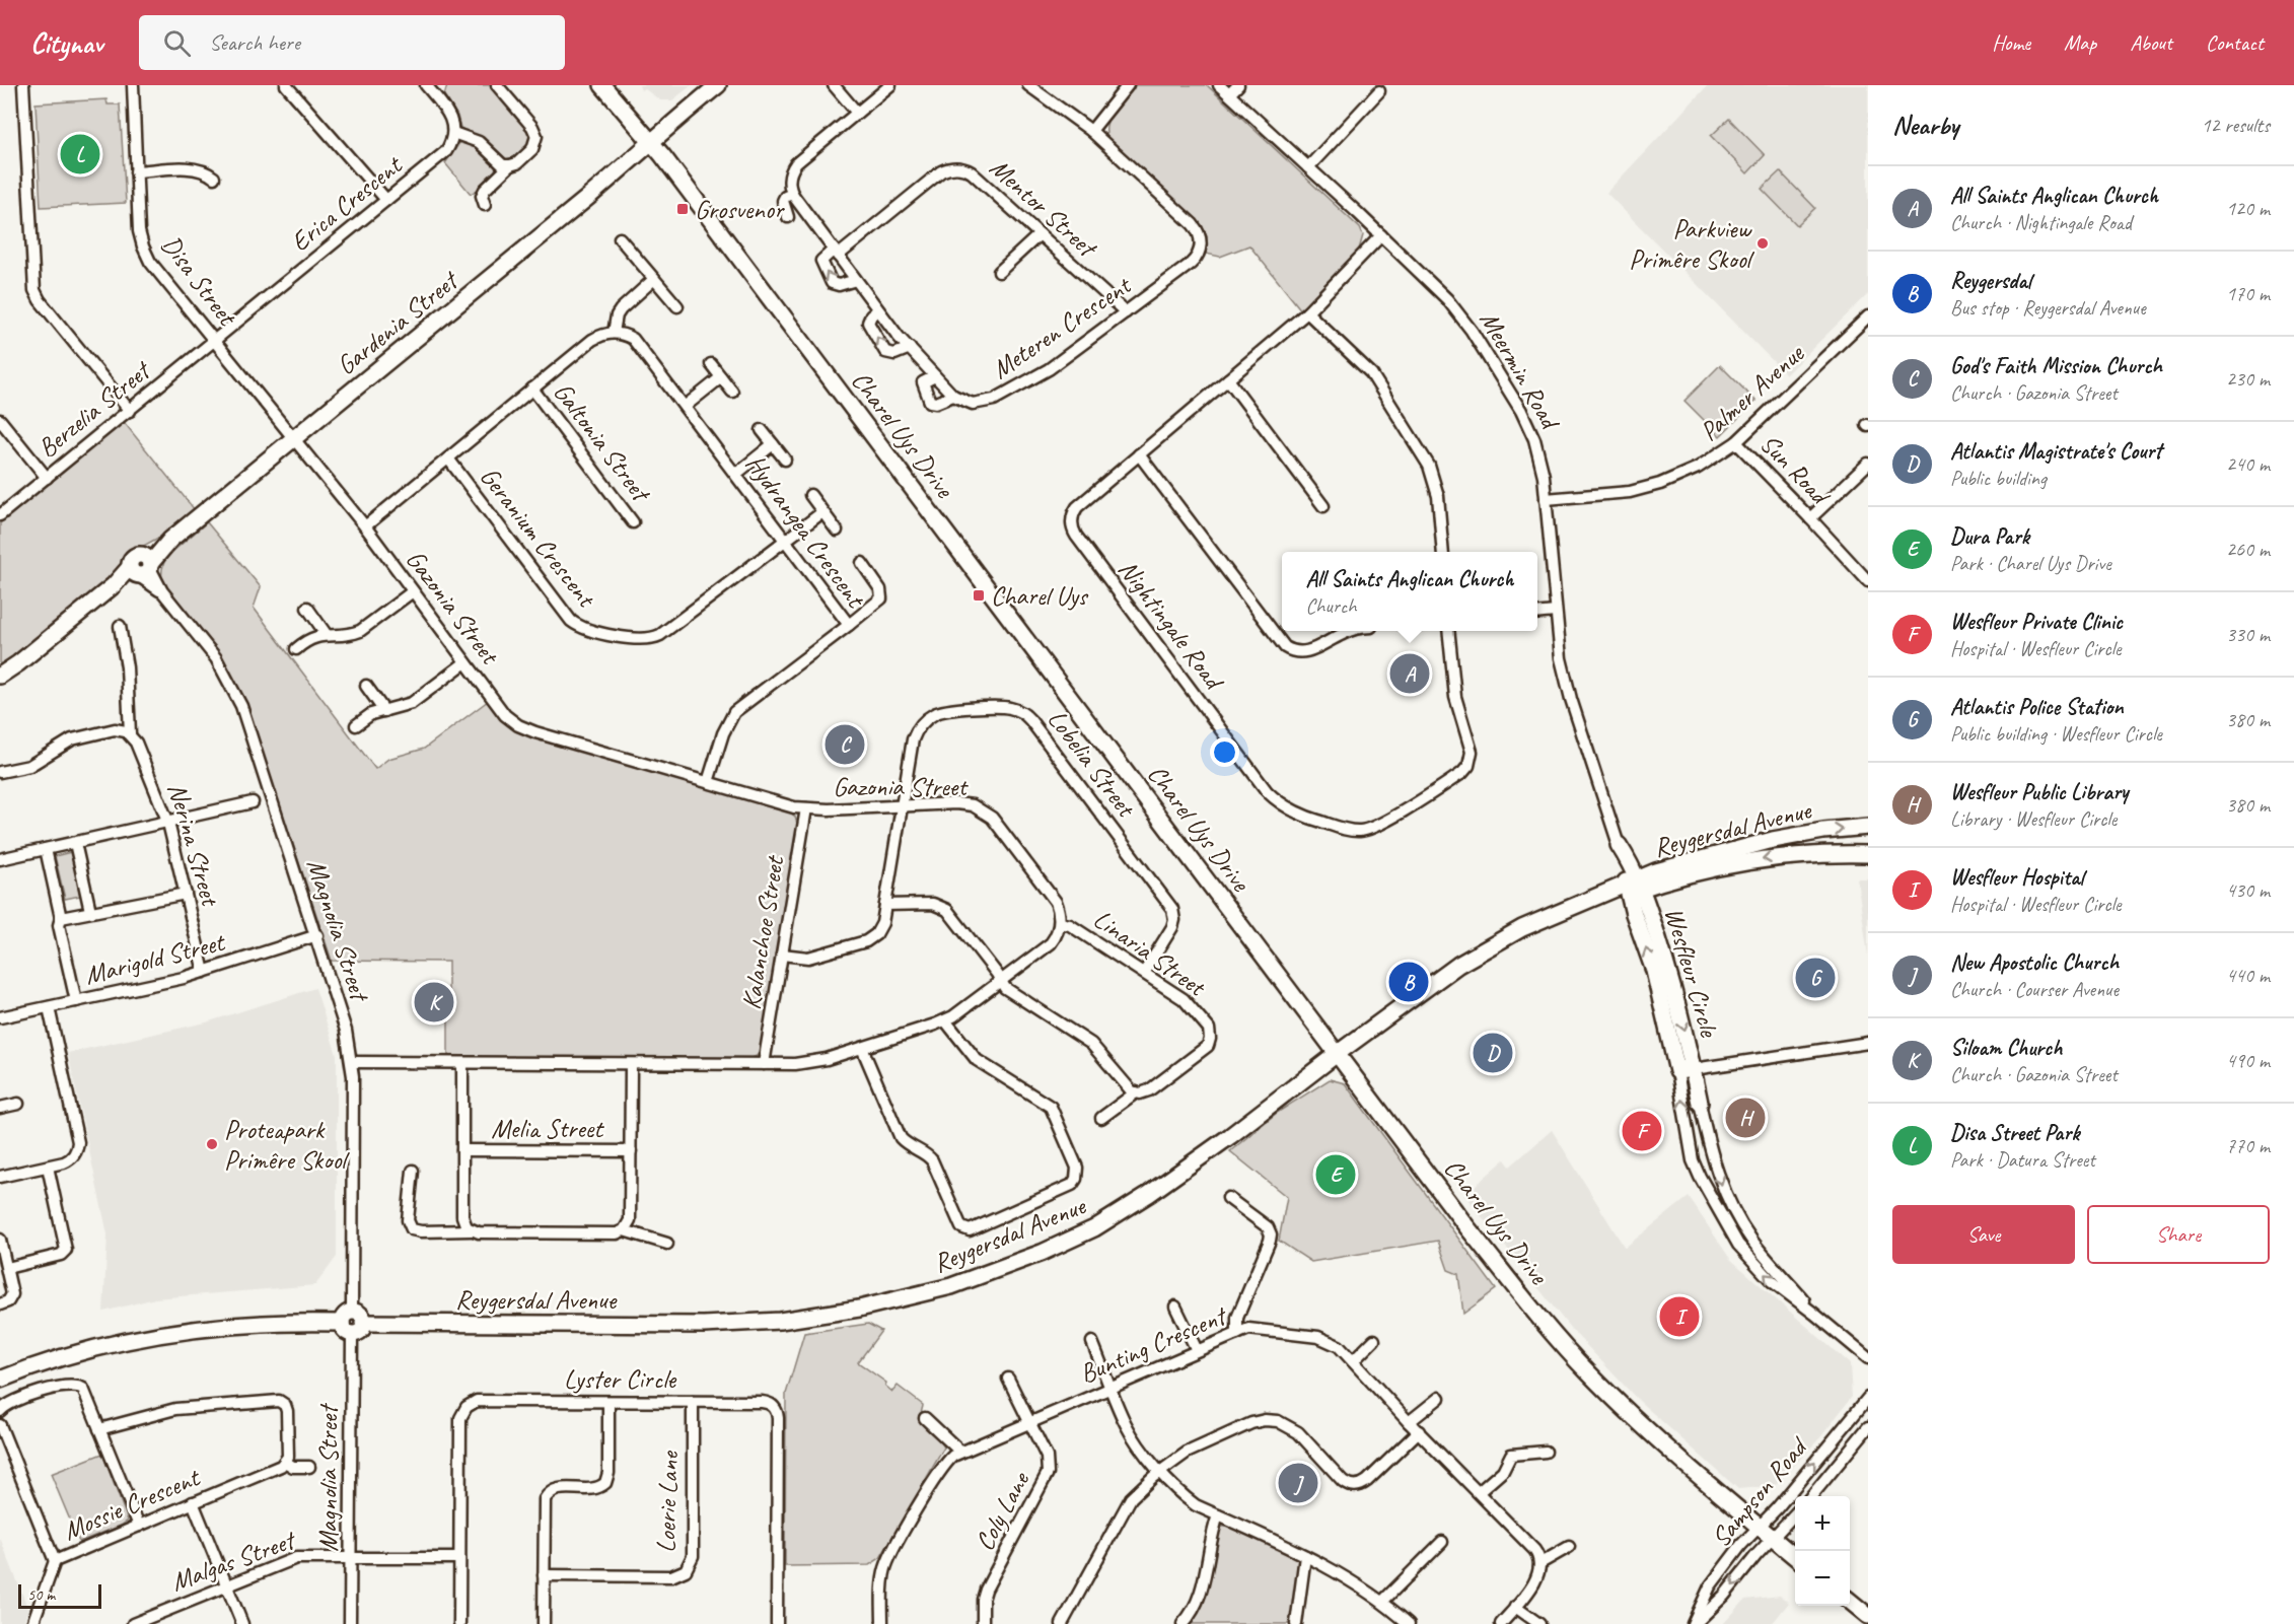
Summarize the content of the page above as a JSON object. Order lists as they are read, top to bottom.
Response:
{
  "streets": {
    "main road": [
      "Gardenia Street",
      "Meermin Road",
      "Charel Uys Drive",
      "Reygersdal Avenue",
      "Wesfleur Circle"
    ],
    "street": [
      "Erica Crescent",
      "Mentor Street",
      "Disa Street",
      "Meteren Crescent",
      "Palmer Avenue",
      "Berzelia Street",
      "Galtonia Street",
      "Sun Road",
      "Hydrangea Crescent",
      "Geranium Crescent",
      "Gazonia Street",
      "Nightingale Road",
      "Lobelia Street",
      "Nerina Street",
      "Magnolia Street",
      "Kalanchoe Street",
      "Linaria Street",
      "Marigold Street",
      "Melia Street",
      "Bunting Crescent",
      "Lyster Circle",
      "Sampson Road",
      "Loerie Lane",
      "Mossie Crescent",
      "Coly Lane",
      "Malgas Street"
    ]
  },
  "crossings": [
    ["Erica Crescent", "Disa Street"],
    ["Erica Crescent", "Berzelia Street"],
    ["Mentor Street", "Meteren Crescent"],
    ["Disa Street", "Gardenia Street"],
    ["Disa Street", "Berzelia Street"],
    ["Disa Street", "Gazonia Street"],
    ["Gardenia Street", "Charel Uys Drive"],
    ["Gardenia Street", "Gazonia Street"],
    ["Gardenia Street", "Magnolia Street"],
    ["Meermin Road", "Palmer Avenue"],
    ["Meermin Road", "Nightingale Road"],
    ["Meermin Road", "Reygersdal Avenue"],
    ["Meermin Road", "Wesfleur Circle"],
    ["Palmer Avenue", "Sun Road"],
    ["Charel Uys Drive", "Reygersdal Avenue"],
    ["Charel Uys Drive", "Sampson Road"],
    ["Hydrangea Crescent", "Geranium Crescent"],
    ["Hydrangea Crescent", "Gazonia Street"],
    ["Gazonia Street", "Lobelia Street"],
    ["Gazonia Street", "Kalanchoe Street"],
    ["Gazonia Street", "Linaria Street"],
    ["Lobelia Street", "Kalanchoe Street"],
    ["Lobelia Street", "Linaria Street"],
    ["Reygersdal Avenue", "Magnolia Street"],
    ["Reygersdal Avenue", "Wesfleur Circle"],
    ["Nerina Street", "Marigold Street"],
    ["Magnolia Street", "Marigold Street"],
    ["Magnolia Street", "Malgas Street"],
    ["Bunting Crescent", "Coly Lane"],
    ["Lyster Circle", "Loerie Lane"],
    ["Lyster Circle", "Malgas Street"]
  ],
  "places": {
    "transit": ["Grosvenor", "Charel Uys"],
    "other": ["Parkview Primêre Skool", "Proteapark Primêre Skool"]
  },
  "scale_bar": "50 m",
  "page": {
    "header": "Citynav",
    "search": "Search here",
    "nav": [
      "Home",
      "Map",
      "About",
      "Contact"
    ],
    "heading": ["Nearby", "12 results"],
    "pins": [
      "L",
      "A",
      "C",
      "G",
      "B",
      "K",
      "D",
      "H",
      "F",
      "E",
      "I",
      "J"
    ],
    "list": [
      {
        "mark": "A",
        "name": "All Saints Anglican Church",
        "note": "Church · Nightingale Road",
        "value": "120 m"
      },
      {
        "mark": "B",
        "name": "Reygersdal",
        "note": "Bus stop · Reygersdal Avenue",
        "value": "170 m"
      },
      {
        "mark": "C",
        "name": "God's Faith Mission Church",
        "note": "Church · Gazonia Street",
        "value": "230 m"
      },
      {
        "mark": "D",
        "name": "Atlantis Magistrate's Court",
        "note": "Public building",
        "value": "240 m"
      },
      {
        "mark": "E",
        "name": "Dura Park",
        "note": "Park · Charel Uys Drive",
        "value": "260 m"
      },
      {
        "mark": "F",
        "name": "Wesfleur Private Clinic",
        "note": "Hospital · Wesfleur Circle",
        "value": "330 m"
      },
      {
        "mark": "G",
        "name": "Atlantis Police Station",
        "note": "Public building · Wesfleur Circle",
        "value": "380 m"
      },
      {
        "mark": "H",
        "name": "Wesfleur Public Library",
        "note": "Library · Wesfleur Circle",
        "value": "380 m"
      },
      {
        "mark": "I",
        "name": "Wesfleur Hospital",
        "note": "Hospital · Wesfleur Circle",
        "value": "430 m"
      },
      {
        "mark": "J",
        "name": "New Apostolic Church",
        "note": "Church · Courser Avenue",
        "value": "440 m"
      },
      {
        "mark": "K",
        "name": "Siloam Church",
        "note": "Church · Gazonia Street",
        "value": "490 m"
      },
      {
        "mark": "L",
        "name": "Disa Street Park",
        "note": "Park · Datura Street",
        "value": "770 m"
      }
    ],
    "popup": ["All Saints Anglican Church", "Church"],
    "buttons": ["Save", "Share"],
    "map_buttons": ["+", "−"],
    "scale": "50 m"
  }
}
